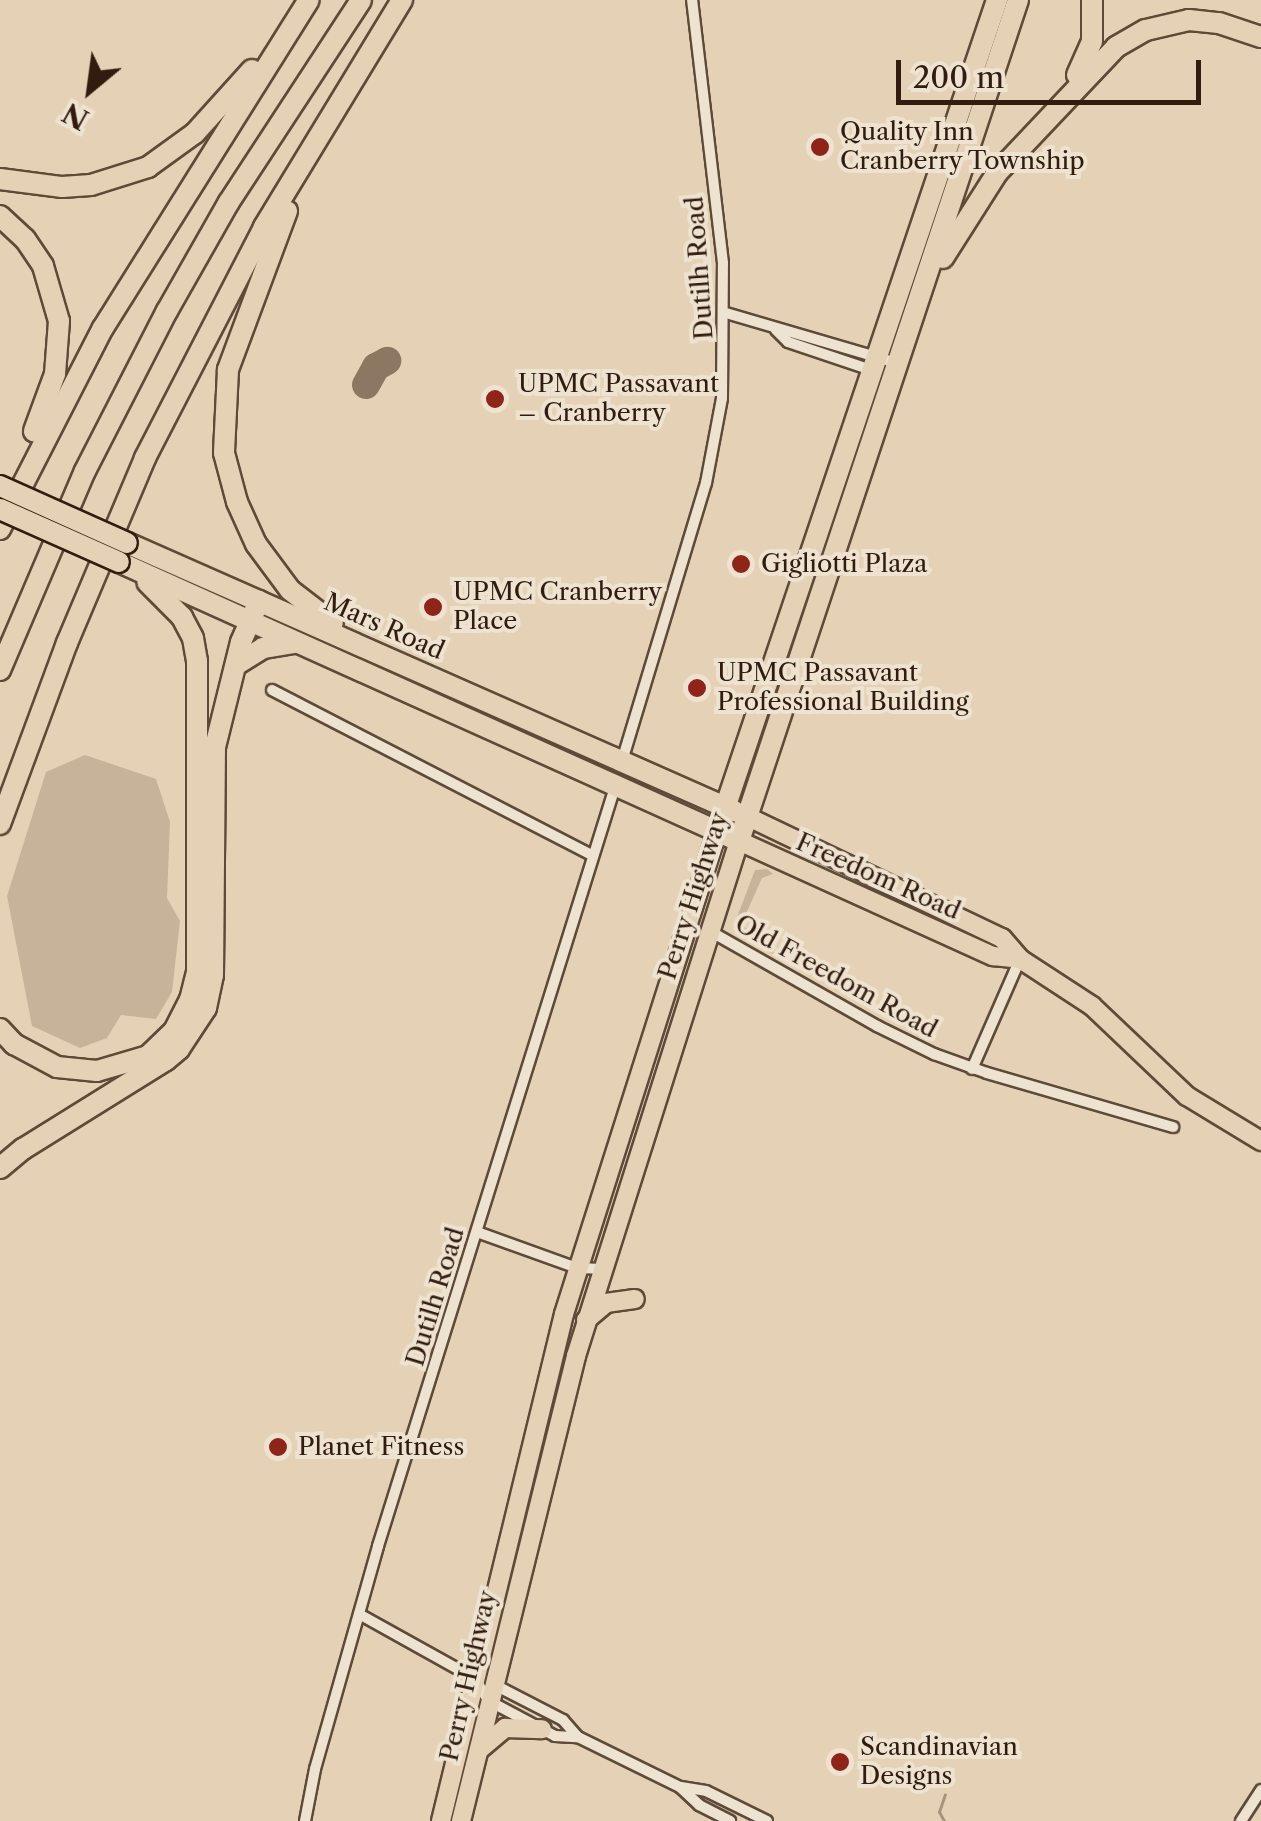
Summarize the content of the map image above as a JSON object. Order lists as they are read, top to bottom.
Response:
{
  "streets": {
    "highway": ["Mars Road", "Freedom Road", "Perry Highway"],
    "street": ["Dutilh Road", "Old Freedom Road"]
  },
  "crossings": [
    ["Dutilh Road", "Mars Road"],
    ["Mars Road", "Freedom Road"],
    ["Mars Road", "Perry Highway"],
    ["Freedom Road", "Perry Highway"],
    ["Perry Highway", "Old Freedom Road"]
  ],
  "places": [
    "Quality Inn Cranberry Township",
    "UPMC Passavant – Cranberry",
    "Gigliotti Plaza",
    "UPMC Cranberry Place",
    "UPMC Passavant Professional Building",
    "Planet Fitness",
    "Scandinavian Designs"
  ],
  "scale_bar": "200 m",
  "north": "bottom left"
}
